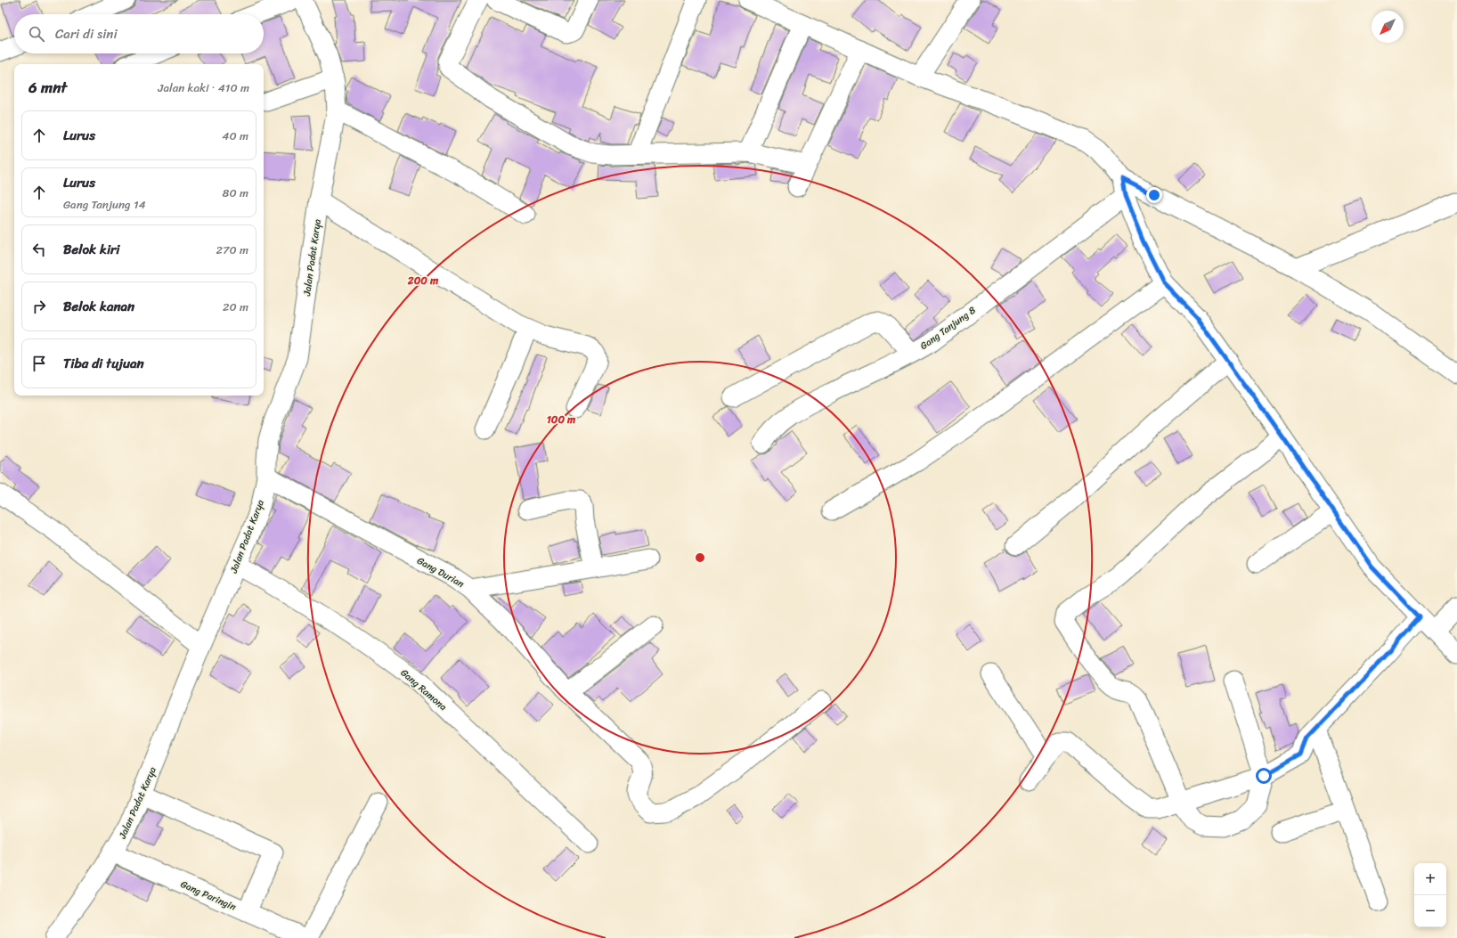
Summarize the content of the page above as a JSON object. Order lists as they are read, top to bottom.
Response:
{
  "streets": {
    "street": [
      "Jalan Padat Karya",
      "Gang Tanjung 8",
      "Gang Durian",
      "Gang Ramona",
      "Gang Paringin"
    ]
  },
  "crossings": [
    ["Jalan Padat Karya", "Gang Durian"],
    ["Jalan Padat Karya", "Gang Ramona"],
    ["Jalan Padat Karya", "Gang Paringin"]
  ],
  "north": "bottom left",
  "page": {
    "search": "Cari di sini",
    "heading": ["6 mnt", "Jalan kaki · 410 m"],
    "list": [
      ["Lurus", "40 m"],
      ["Lurus", "Gang Tanjung 14", "80 m"],
      ["Belok kiri", "270 m"],
      ["Belok kanan", "20 m"],
      "Tiba di tujuan"
    ],
    "map_buttons": ["+", "−"]
  },
  "rings": ["200 m", "100 m"]
}
